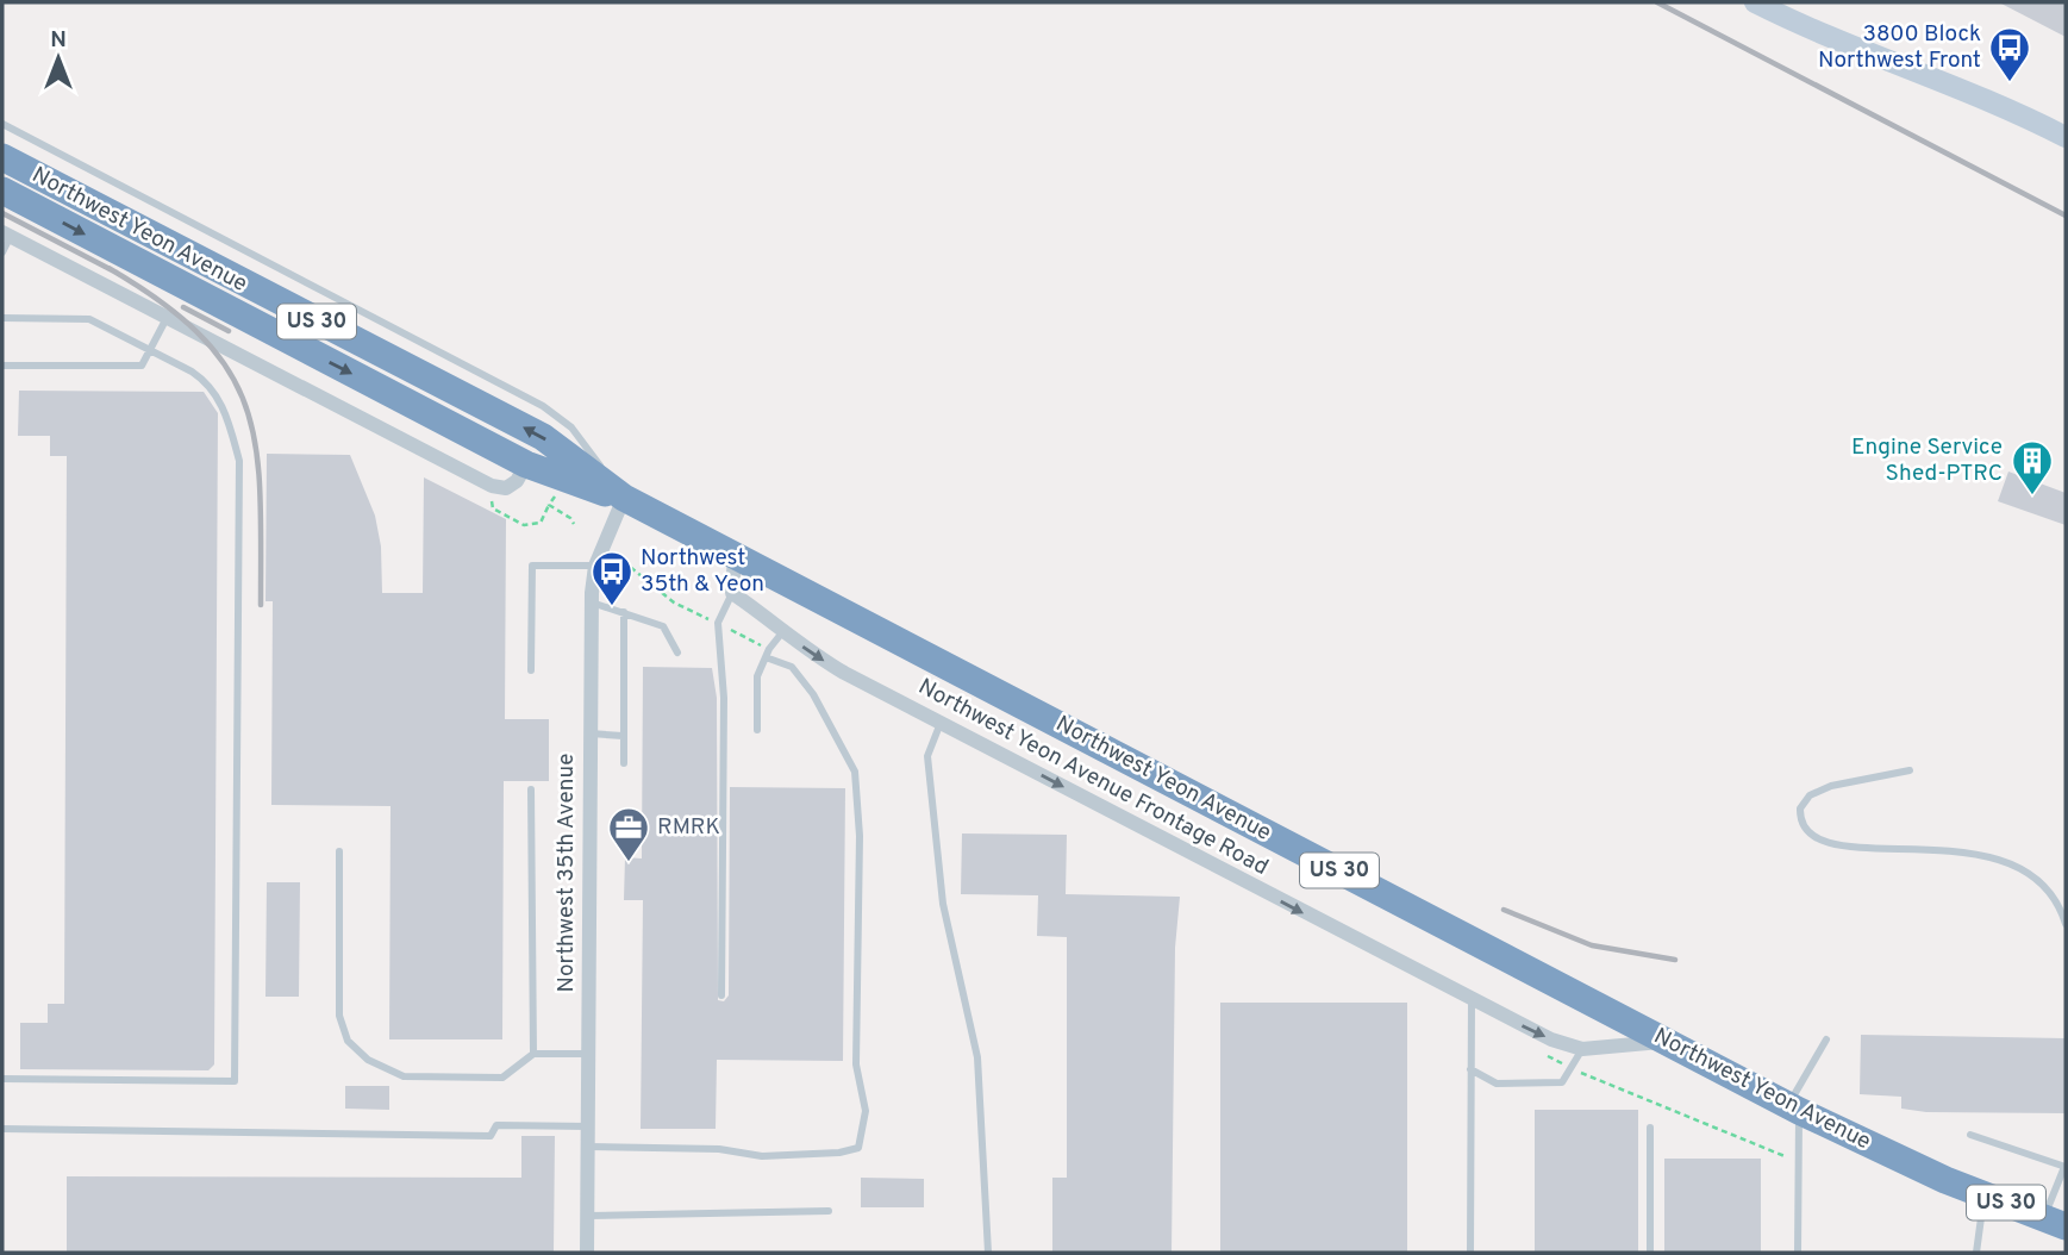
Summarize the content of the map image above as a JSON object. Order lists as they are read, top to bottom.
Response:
{
  "streets": {
    "highway": ["Northwest Yeon Avenue", "US 30"],
    "street": ["Northwest Yeon Avenue Frontage Road", "Northwest 35th Avenue"]
  },
  "crossings": [
    ["Northwest Yeon Avenue", "Northwest Yeon Avenue Frontage Road"],
    ["Northwest Yeon Avenue", "Northwest 35th Avenue"]
  ],
  "one_way": ["Northwest Yeon Avenue Frontage Road"],
  "places": {
    "bus stop": ["3800 Block Northwest Front", "Northwest 35th & Yeon"],
    "building": ["Engine Service Shed-PTRC"],
    "office": ["RMRK"]
  },
  "north": "top"
}
